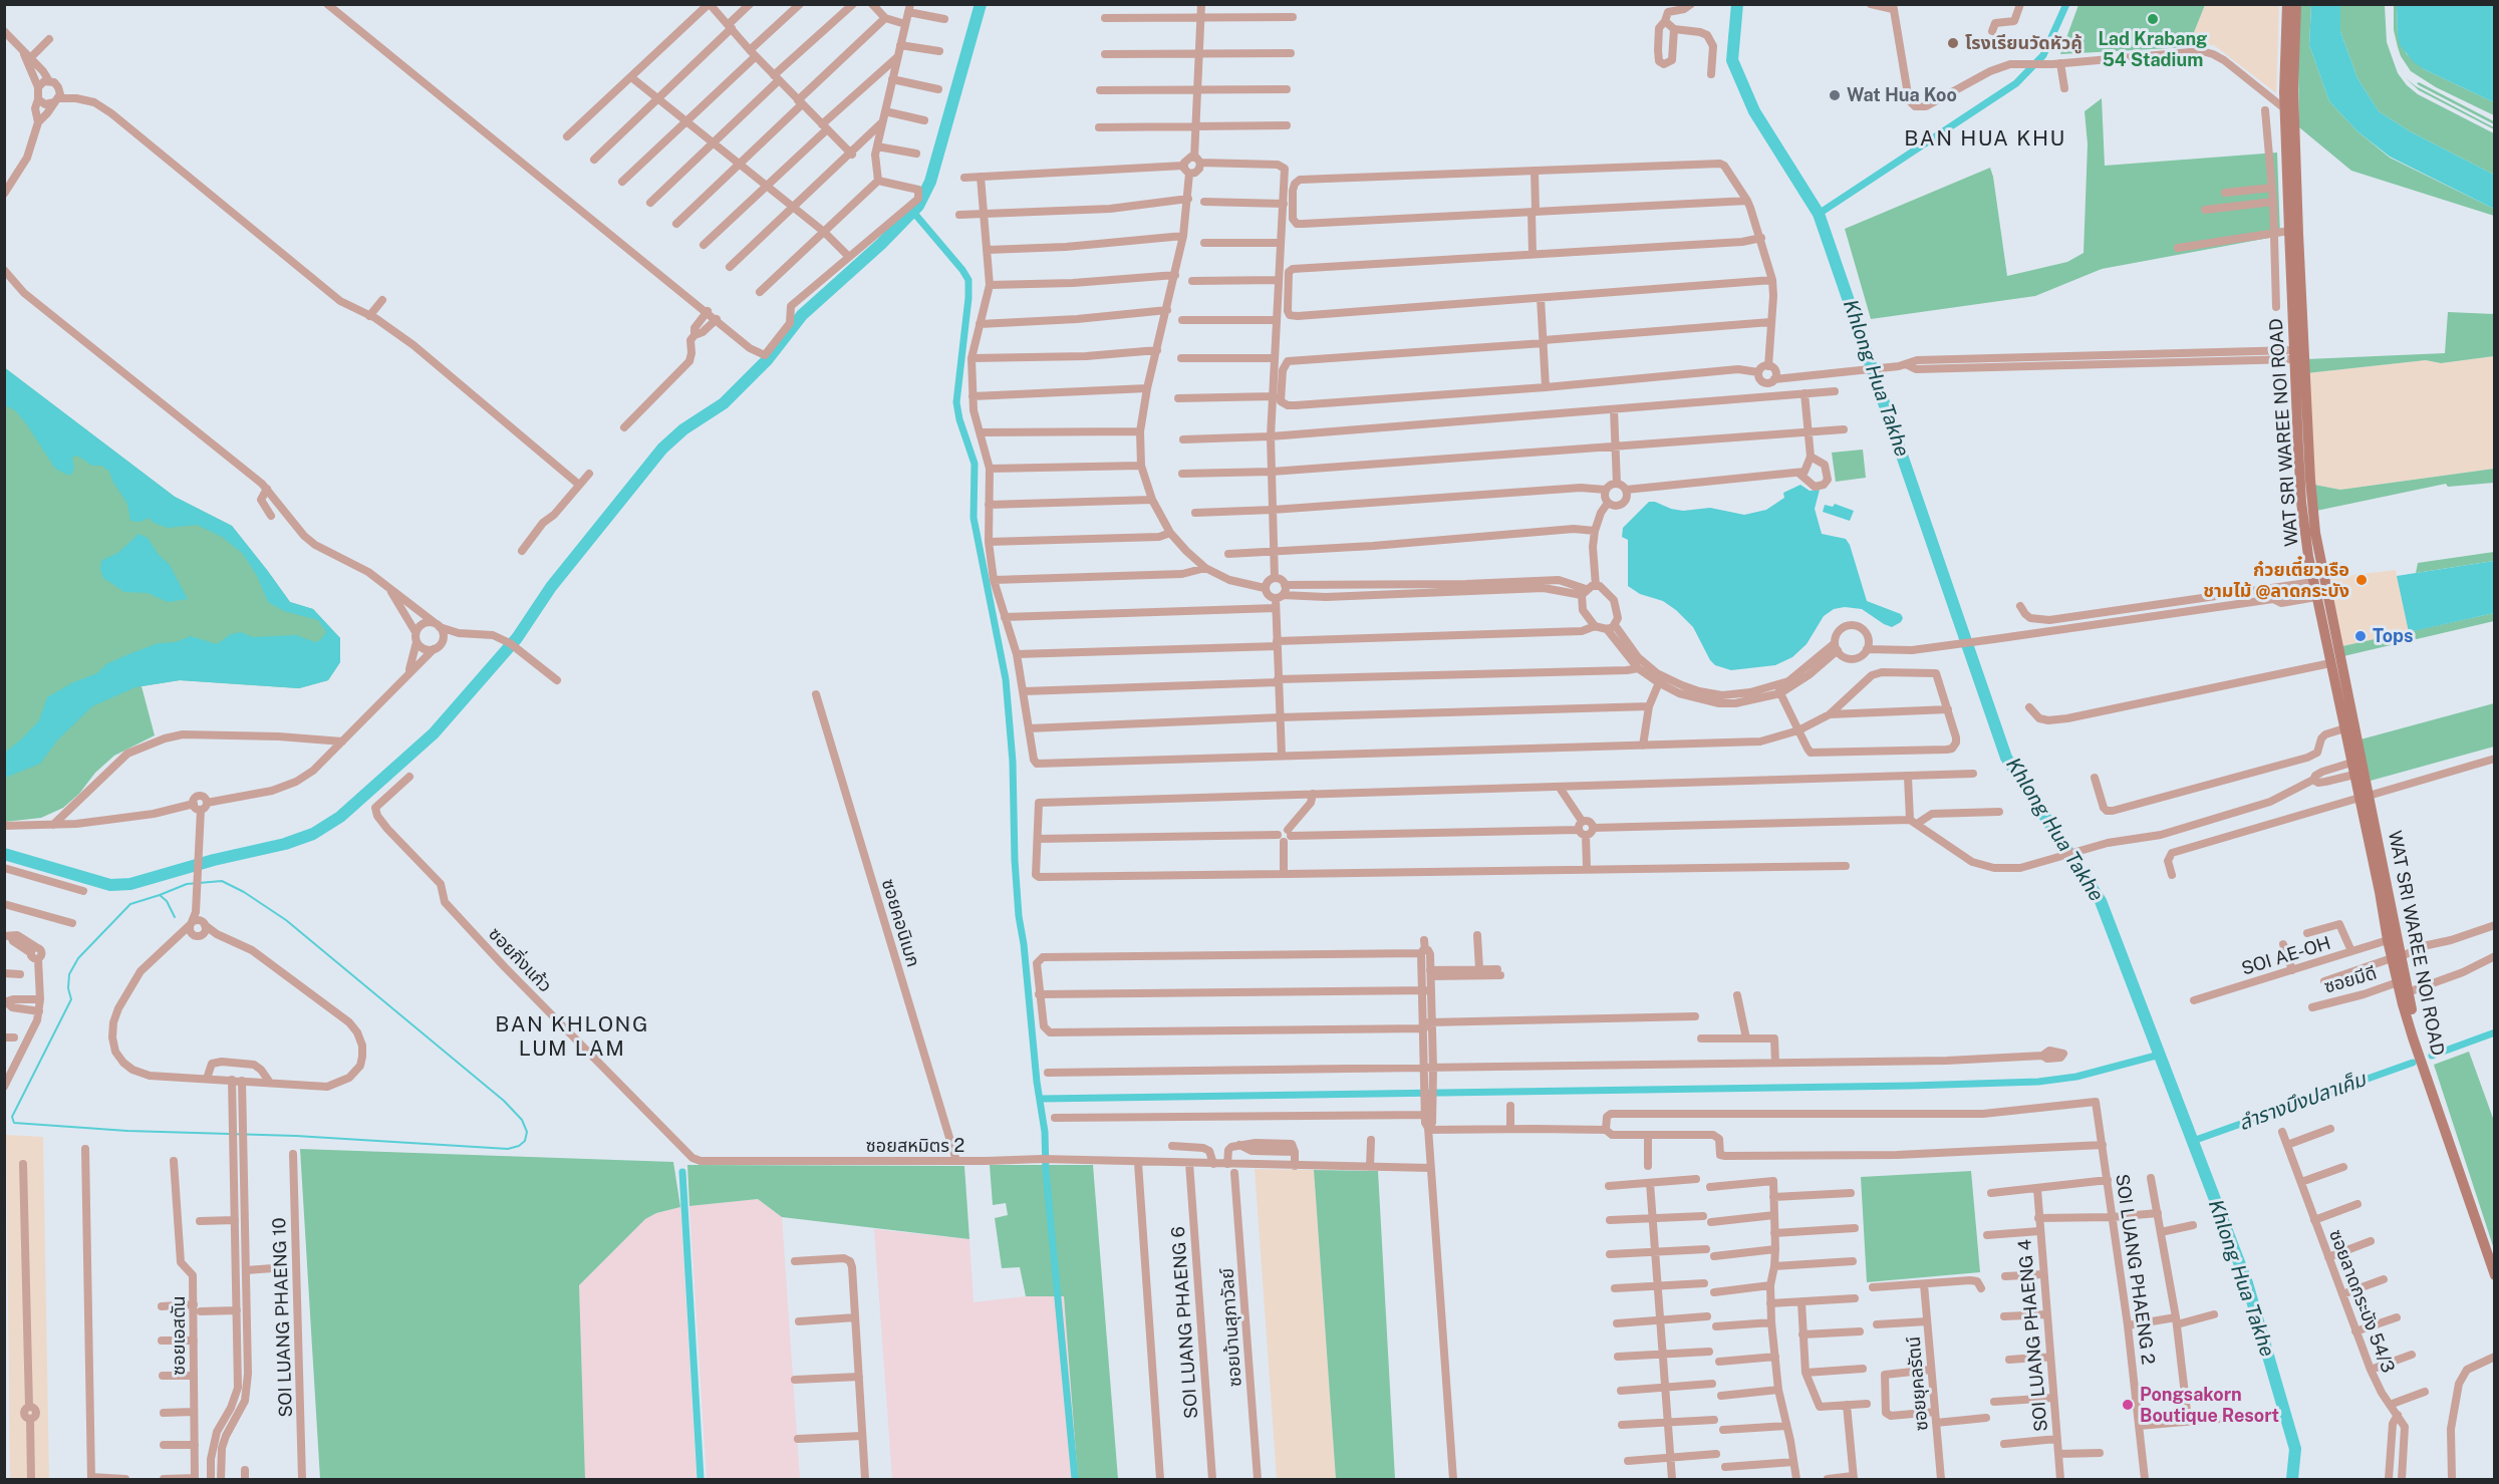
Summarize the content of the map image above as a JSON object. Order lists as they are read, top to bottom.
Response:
{
  "streets": {
    "main road": ["WAT SRI WAREE NOI ROAD"],
    "street": [
      "ซอยคอนิเมก",
      "SOI AE-OH",
      "ซอยกิ่งแก้ว",
      "ซอยมีดี",
      "ซอยสหมิตร 2",
      "SOI LUANG PHAENG 2",
      "ซอยลาดกระบัง 54/3",
      "SOI LUANG PHAENG 10",
      "SOI LUANG PHAENG 6",
      "ซอยบ้านสุภาวัลย์",
      "ซอยเอสตัน",
      "SOI LUANG PHAENG 4",
      "ซอยยุคลรัตน์"
    ]
  },
  "crossings": [
    ["WAT SRI WAREE NOI ROAD", "SOI AE-OH"],
    ["WAT SRI WAREE NOI ROAD", "ซอยมีดี"],
    ["ซอยคอนิเมก", "ซอยสหมิตร 2"],
    ["ซอยกิ่งแก้ว", "ซอยสหมิตร 2"],
    ["ซอยสหมิตร 2", "SOI LUANG PHAENG 6"]
  ],
  "districts": ["BAN HUA KHU", "BAN KHLONG LUM LAM"],
  "water": ["Khlong Hua Takhe", "ลำรางบึงปลาเค็ม"],
  "places": [
    "Lad Krabang 54 Stadium",
    "โรงเรียนวัดหัวคู้",
    "Wat Hua Koo",
    "ก๋วยเตี๋ยวเรือ ชามไม้ @ลาดกระบัง",
    "Tops",
    "Pongsakorn Boutique Resort"
  ]
}
